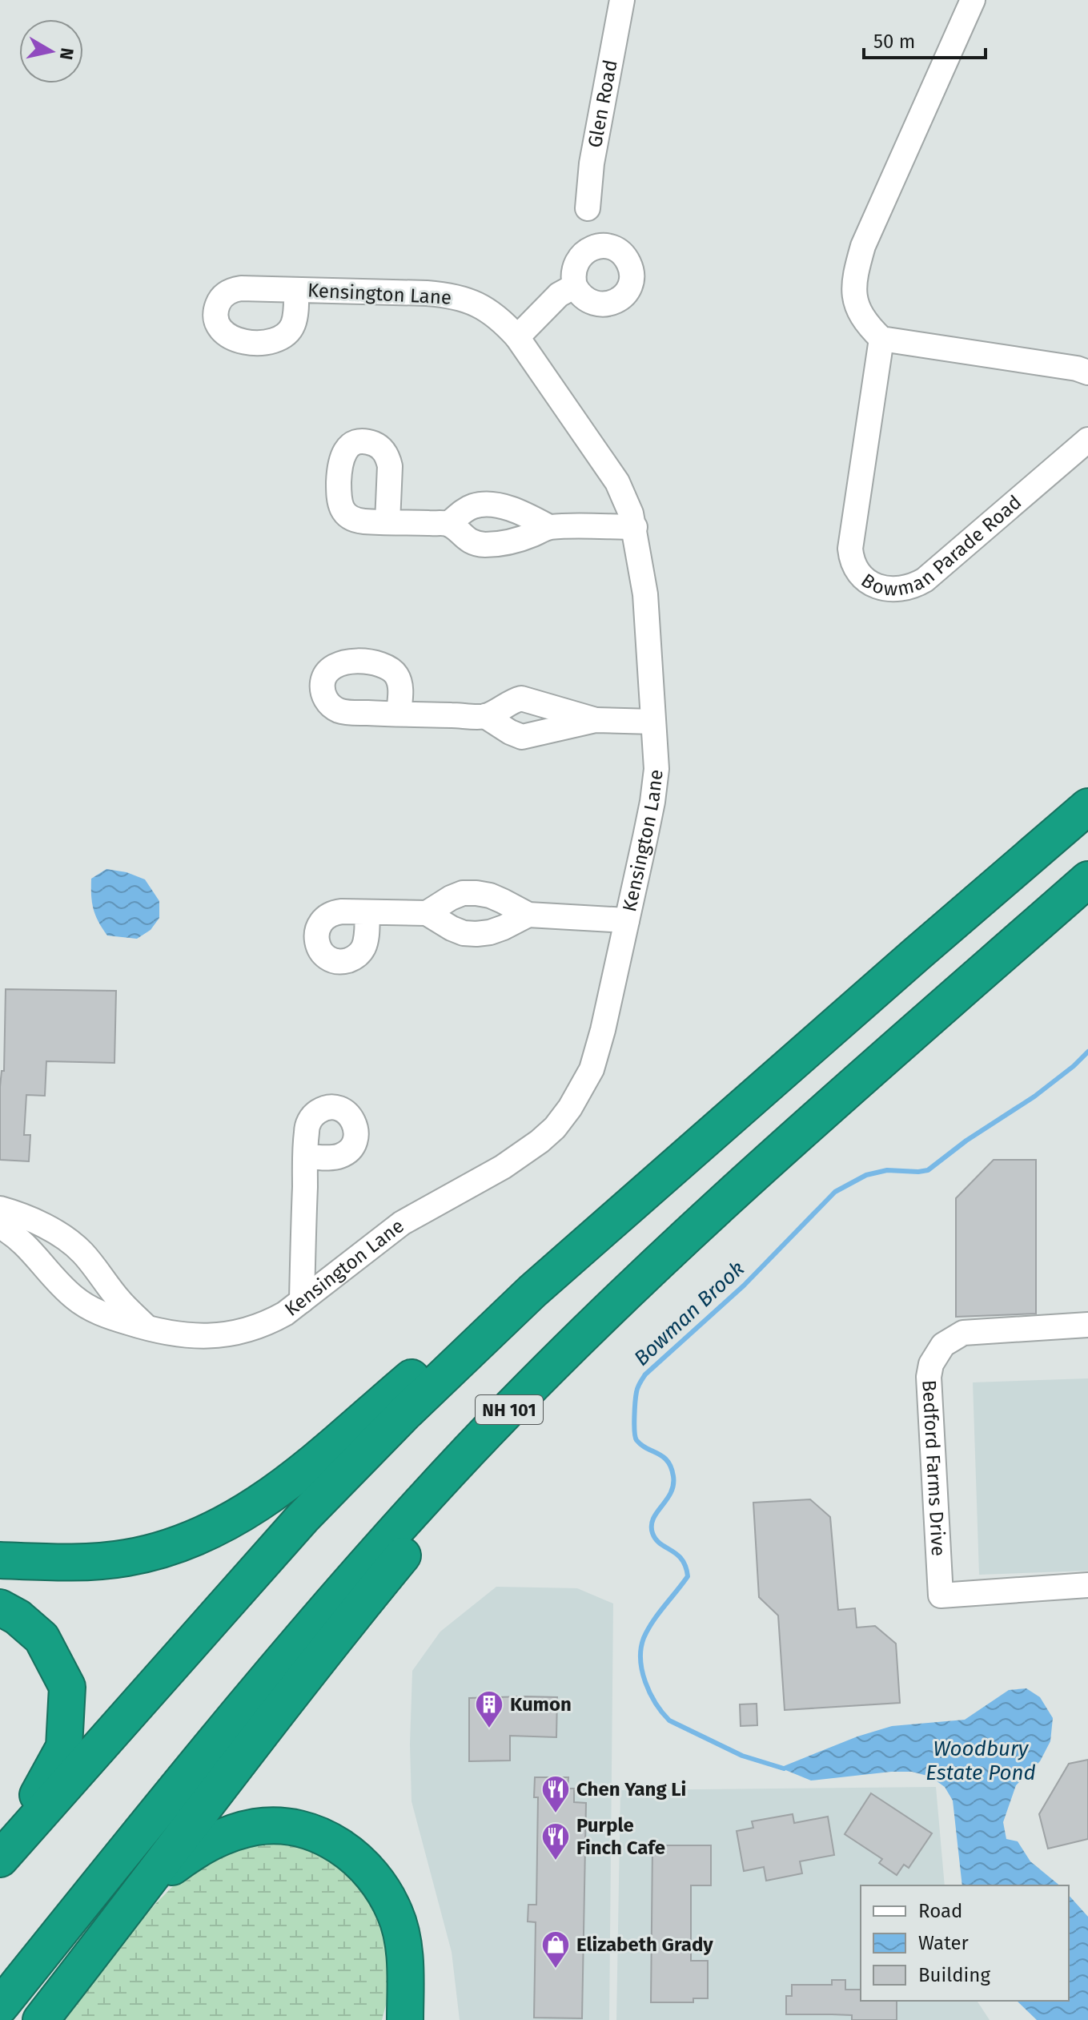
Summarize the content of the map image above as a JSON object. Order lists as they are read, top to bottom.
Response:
{
  "streets": {
    "highway": ["NH 101"],
    "street": [
      "Glen Road",
      "Kensington Lane",
      "Bowman Parade Road",
      "Bedford Farms Drive"
    ]
  },
  "water": ["Bowman Brook", "Woodbury Estate Pond"],
  "places": {
    "building": ["Kumon"],
    "restaurant": ["Chen Yang Li", "Purple Finch Cafe"],
    "shop": ["Elizabeth Grady"]
  },
  "legend": ["Road", "Water", "Building"],
  "scale_bar": "50 m",
  "north": "right"
}
